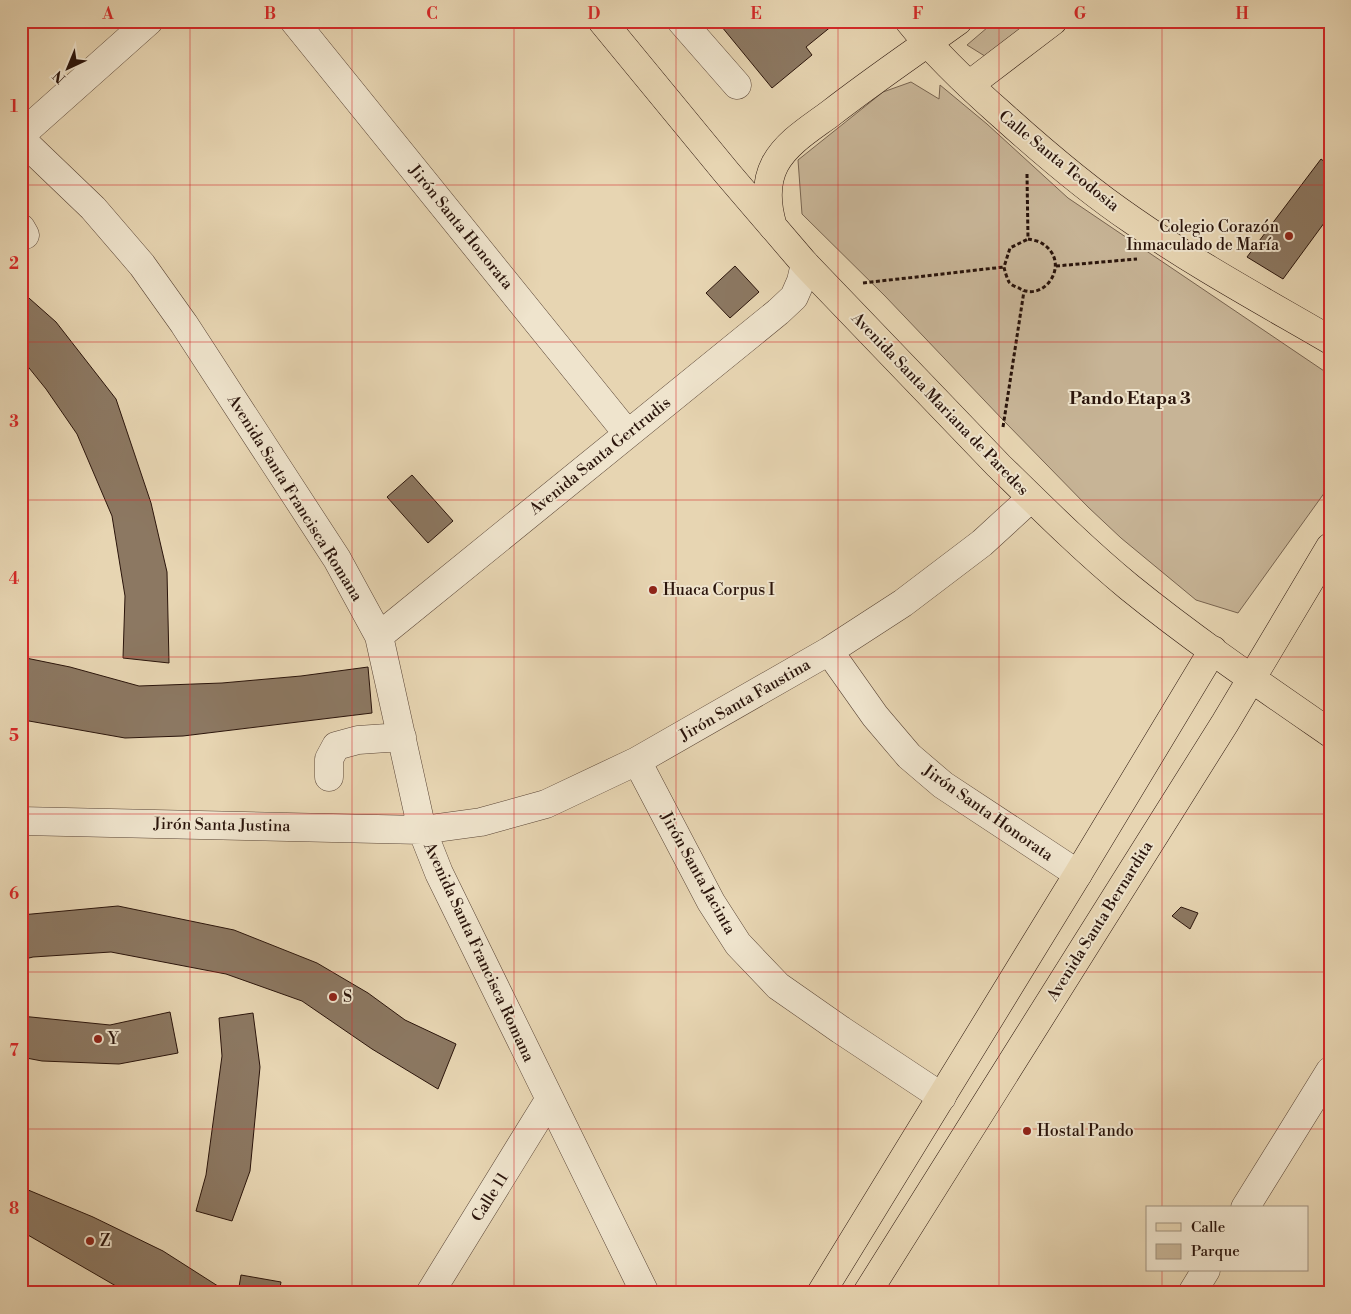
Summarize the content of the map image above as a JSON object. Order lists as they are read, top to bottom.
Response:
{
  "streets": {
    "main road": ["Calle Santa Teodosia", "Avenida Santa Mariana de Paredes", "Avenida Santa Bernardita"],
    "street": [
      "Jirón Santa Honorata",
      "Avenida Santa Gertrudis",
      "Avenida Santa Francisca Romana",
      "Jirón Santa Faustina",
      "Jirón Santa Justina",
      "Jirón Santa Jacinta",
      "Calle 11"
    ]
  },
  "crossings": [
    ["Jirón Santa Honorata", "Avenida Santa Gertrudis"],
    ["Jirón Santa Honorata", "Jirón Santa Faustina"],
    ["Avenida Santa Mariana de Paredes", "Avenida Santa Gertrudis"],
    ["Avenida Santa Mariana de Paredes", "Jirón Santa Faustina"],
    ["Avenida Santa Mariana de Paredes", "Avenida Santa Bernardita"],
    ["Avenida Santa Gertrudis", "Avenida Santa Francisca Romana"],
    ["Avenida Santa Francisca Romana", "Jirón Santa Faustina"],
    ["Avenida Santa Francisca Romana", "Jirón Santa Justina"],
    ["Avenida Santa Francisca Romana", "Calle 11"],
    ["Jirón Santa Faustina", "Jirón Santa Justina"],
    ["Jirón Santa Faustina", "Jirón Santa Jacinta"]
  ],
  "districts": ["Pando Etapa 3"],
  "places": [
    "Colegio Corazón Inmaculado de María",
    "Huaca Corpus I",
    "S",
    "Y",
    "Hostal Pando",
    "Z"
  ],
  "legend": ["Calle", "Parque"],
  "north": "bottom left",
  "grid": {
    "columns": [
      "A",
      "B",
      "C",
      "D",
      "E",
      "F",
      "G",
      "H"
    ],
    "rows": [
      "1",
      "2",
      "3",
      "4",
      "5",
      "6",
      "7",
      "8"
    ]
  }
}
